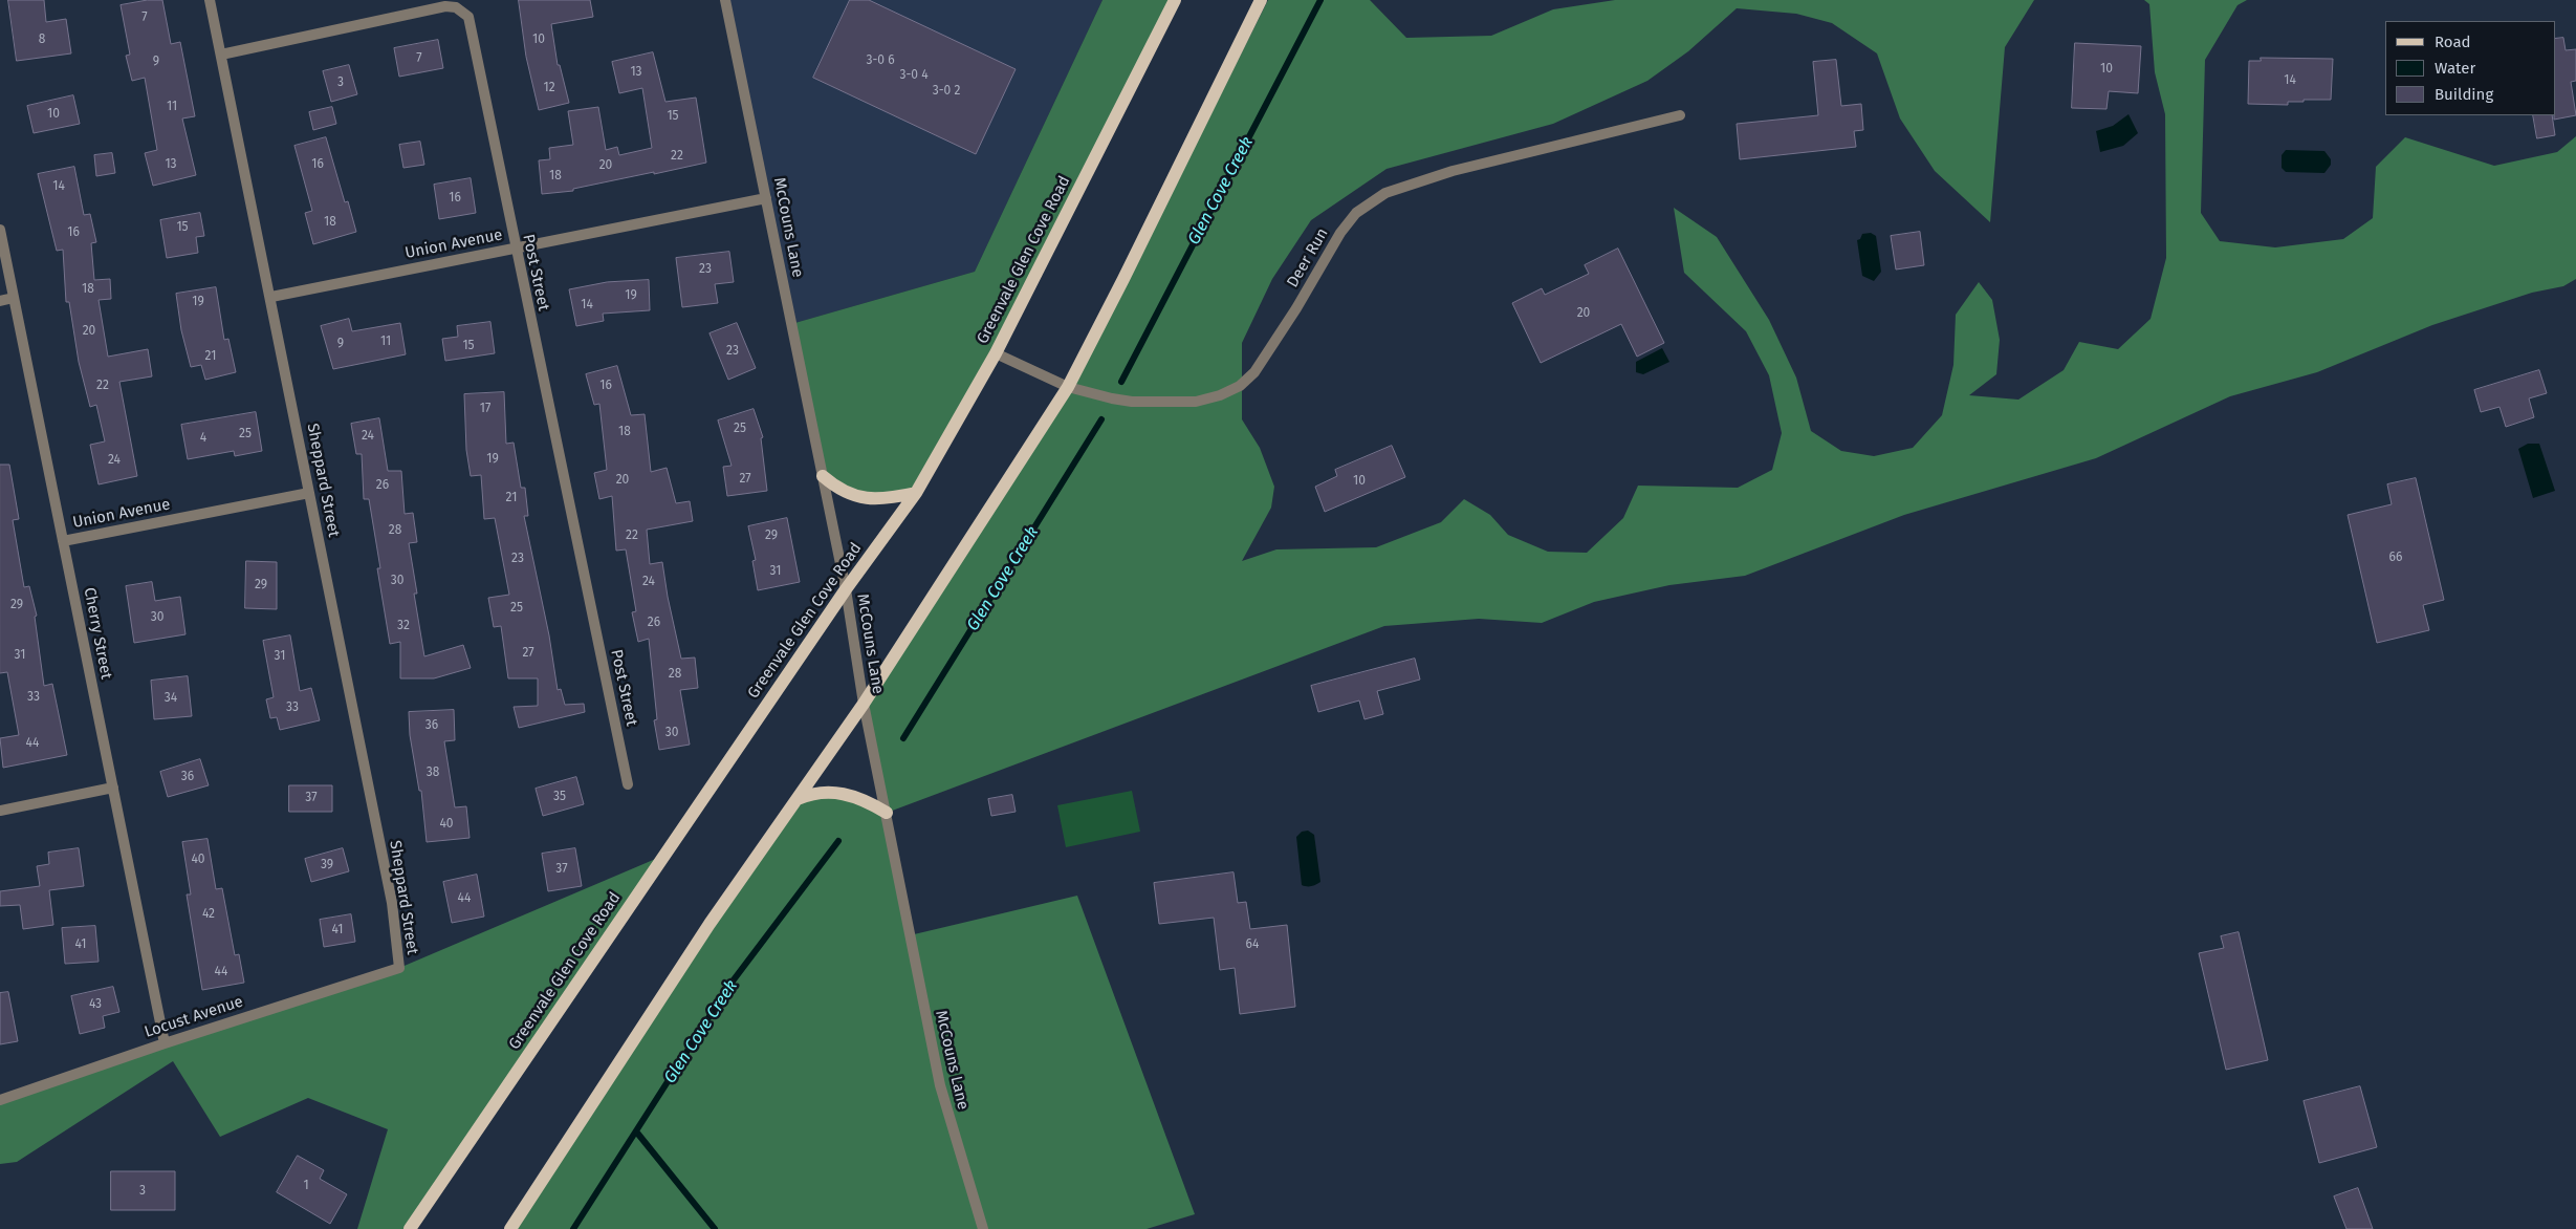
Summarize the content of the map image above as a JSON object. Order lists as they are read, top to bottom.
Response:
{
  "streets": {
    "main road": ["Greenvale Glen Cove Road"],
    "street": [
      "McCouns Lane",
      "Union Avenue",
      "Deer Run",
      "Post Street",
      "Sheppard Street",
      "Cherry Street",
      "Locust Avenue"
    ]
  },
  "crossings": [
    ["McCouns Lane", "Union Avenue"],
    ["McCouns Lane", "Greenvale Glen Cove Road"],
    ["Union Avenue", "Post Street"],
    ["Union Avenue", "Sheppard Street"],
    ["Union Avenue", "Cherry Street"],
    ["Deer Run", "Greenvale Glen Cove Road"],
    ["Post Street", "Sheppard Street"],
    ["Sheppard Street", "Locust Avenue"],
    ["Cherry Street", "Locust Avenue"]
  ],
  "water": ["Glen Cove Creek"],
  "house_numbers": [
    "7",
    "8",
    "10",
    "7",
    "3-0 6",
    "9",
    "10",
    "13",
    "3-0 4",
    "14",
    "3",
    "12",
    "3-0 2",
    "11",
    "10",
    "15",
    "22",
    "13",
    "16",
    "20",
    "18",
    "14",
    "16",
    "18",
    "15",
    "16",
    "23",
    "18",
    "19",
    "19",
    "14",
    "20",
    "20",
    "11",
    "9",
    "15",
    "23",
    "21",
    "22",
    "16",
    "17",
    "25",
    "18",
    "25",
    "24",
    "4",
    "19",
    "24",
    "27",
    "20",
    "10",
    "26",
    "21",
    "28",
    "22",
    "29",
    "66",
    "23",
    "31",
    "30",
    "24",
    "29",
    "29",
    "25",
    "30",
    "26",
    "32",
    "27",
    "31",
    "31",
    "28",
    "33",
    "34",
    "33",
    "36",
    "30",
    "44",
    "38",
    "36",
    "35",
    "37",
    "40",
    "40",
    "39",
    "37",
    "44",
    "42",
    "41",
    "41",
    "64",
    "44",
    "43",
    "1",
    "3"
  ],
  "legend": ["Road", "Water", "Building"]
}
